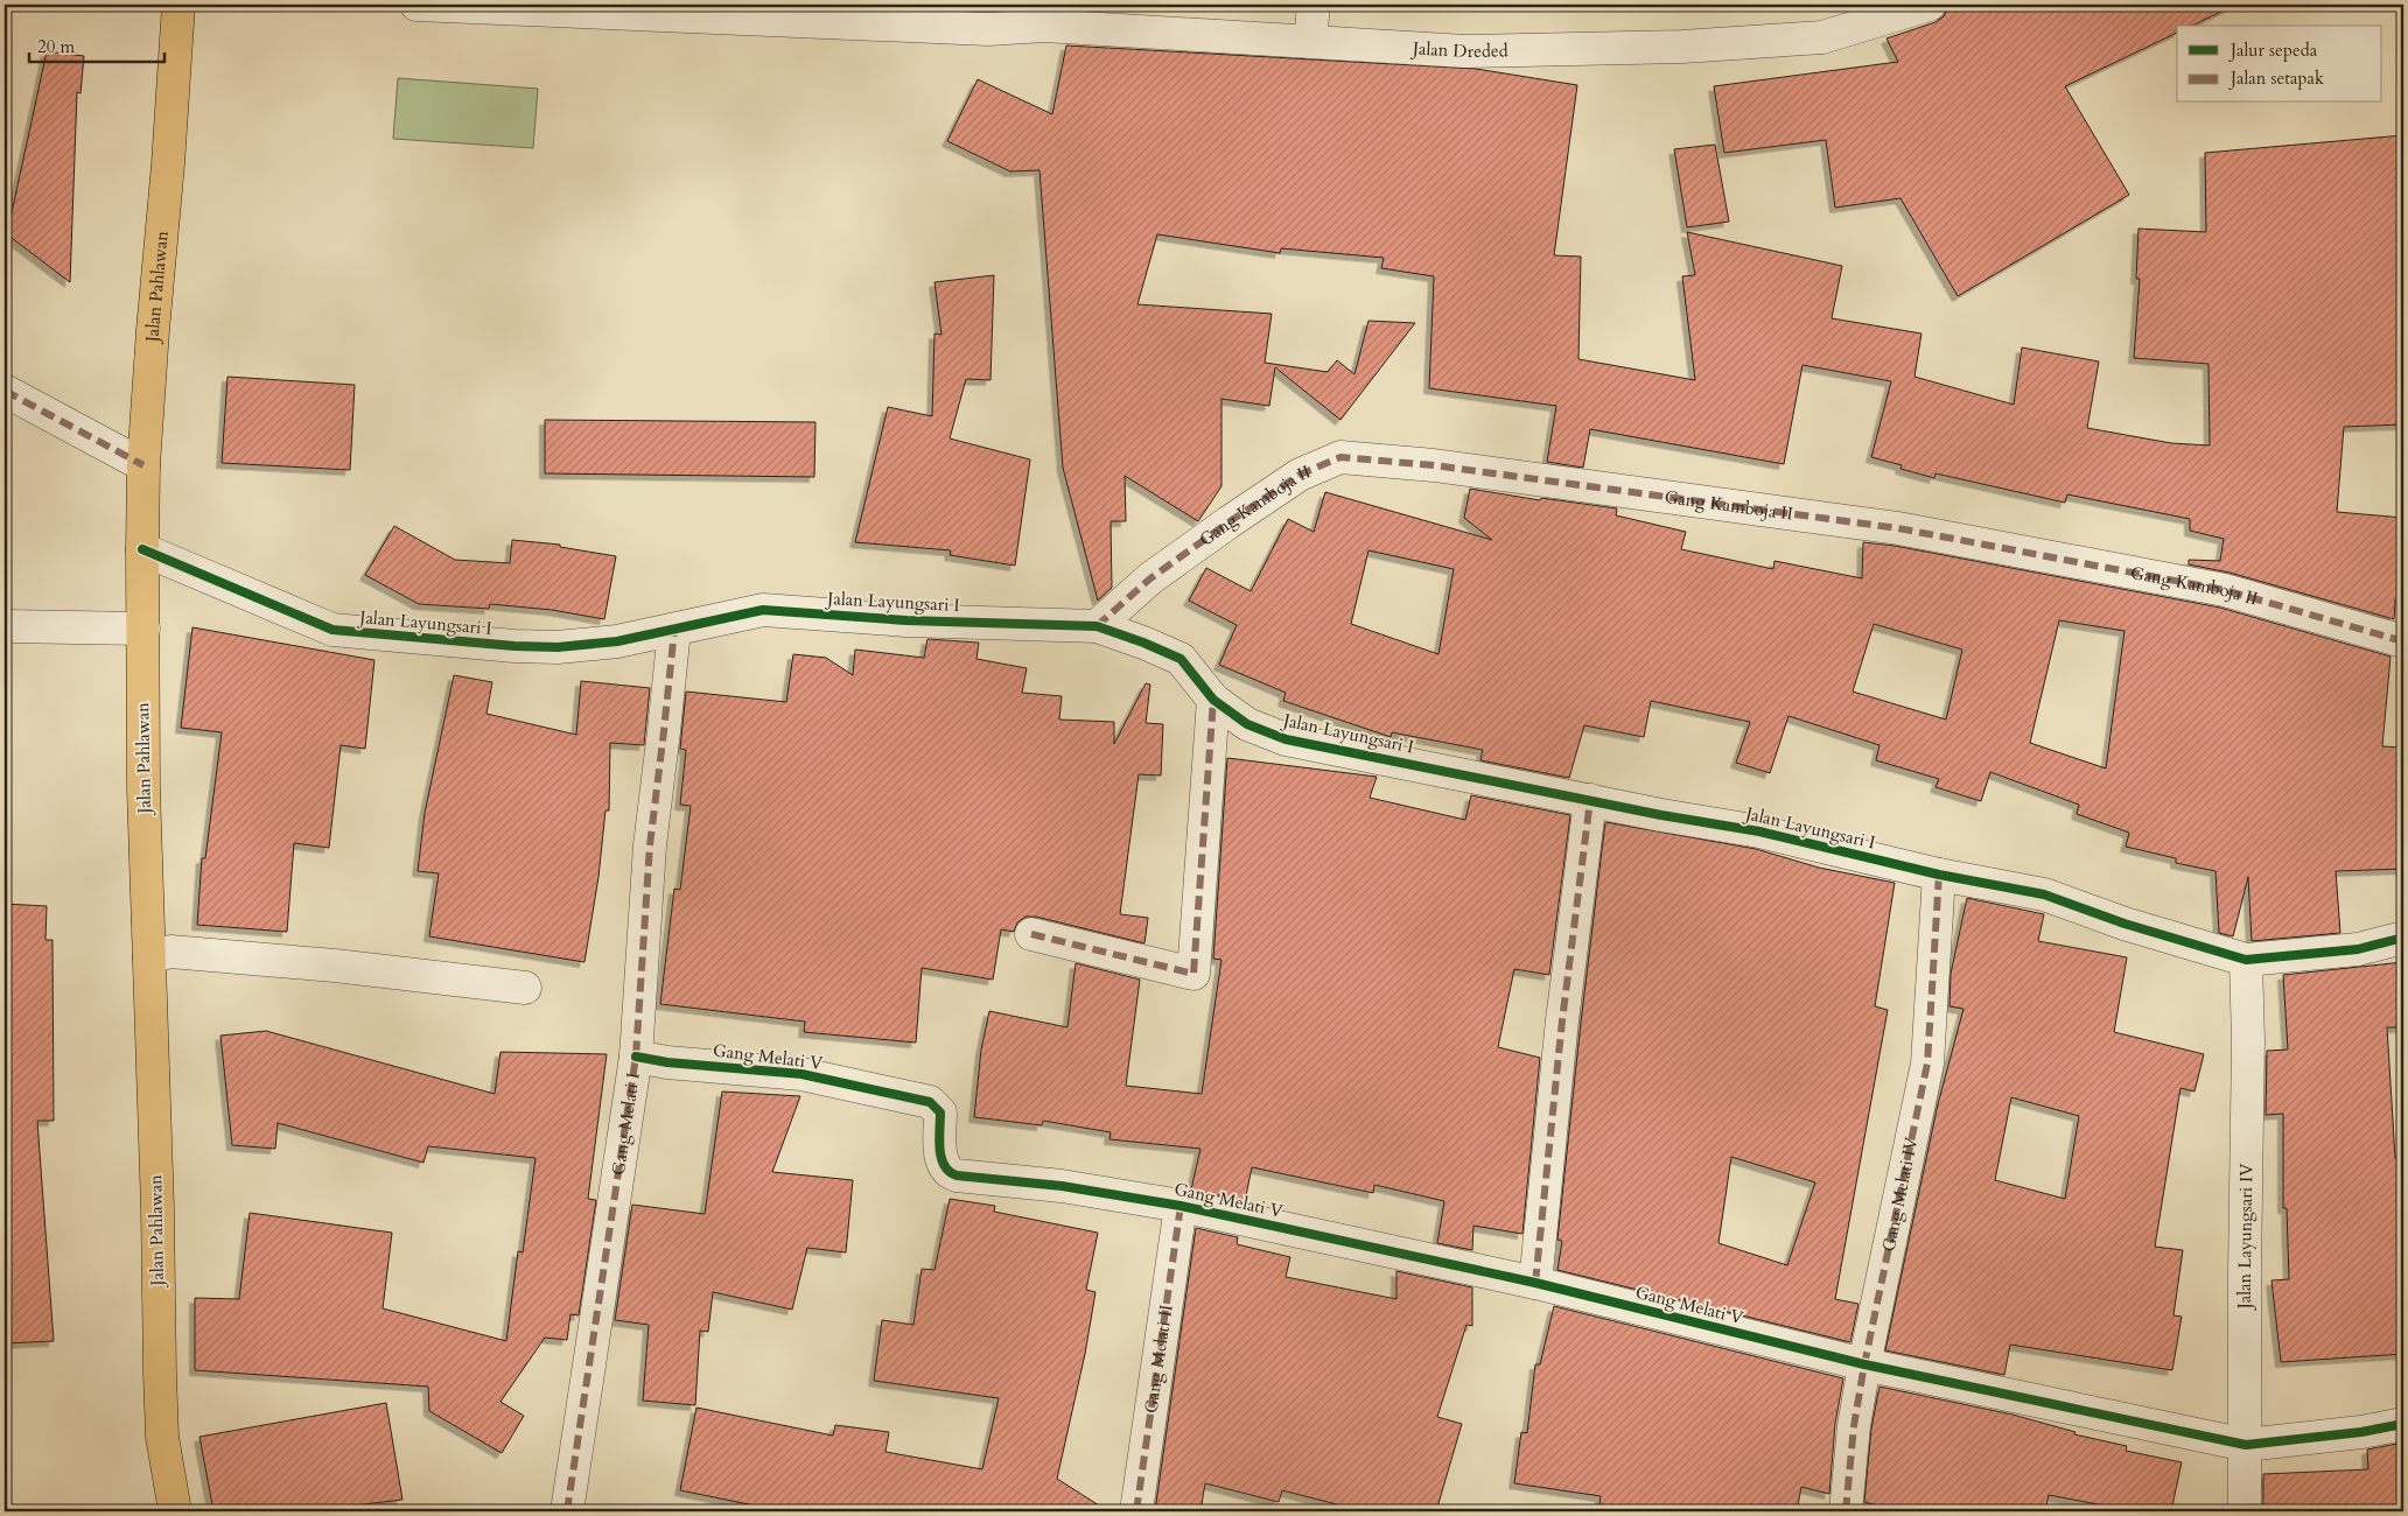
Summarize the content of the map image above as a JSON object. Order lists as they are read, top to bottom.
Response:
{
  "streets": {
    "main road": ["Jalan Pahlawan"],
    "street": [
      "Jalan Dreded",
      "Gang Kamboja II",
      "Jalan Layungsari I",
      "Gang Melati V",
      "Gang Melati I",
      "Gang Melati IV",
      "Jalan Layungsari IV",
      "Gang Melati II"
    ]
  },
  "crossings": [
    ["Jalan Pahlawan", "Jalan Layungsari I"],
    ["Gang Kamboja II", "Jalan Layungsari I"],
    ["Jalan Layungsari I", "Gang Melati I"],
    ["Jalan Layungsari I", "Gang Melati IV"],
    ["Jalan Layungsari I", "Jalan Layungsari IV"],
    ["Gang Melati V", "Gang Melati I"],
    ["Gang Melati V", "Gang Melati IV"],
    ["Gang Melati V", "Jalan Layungsari IV"],
    ["Gang Melati V", "Gang Melati II"]
  ],
  "legend": ["Jalur sepeda", "Jalan setapak"],
  "scale_bar": "20 m"
}
